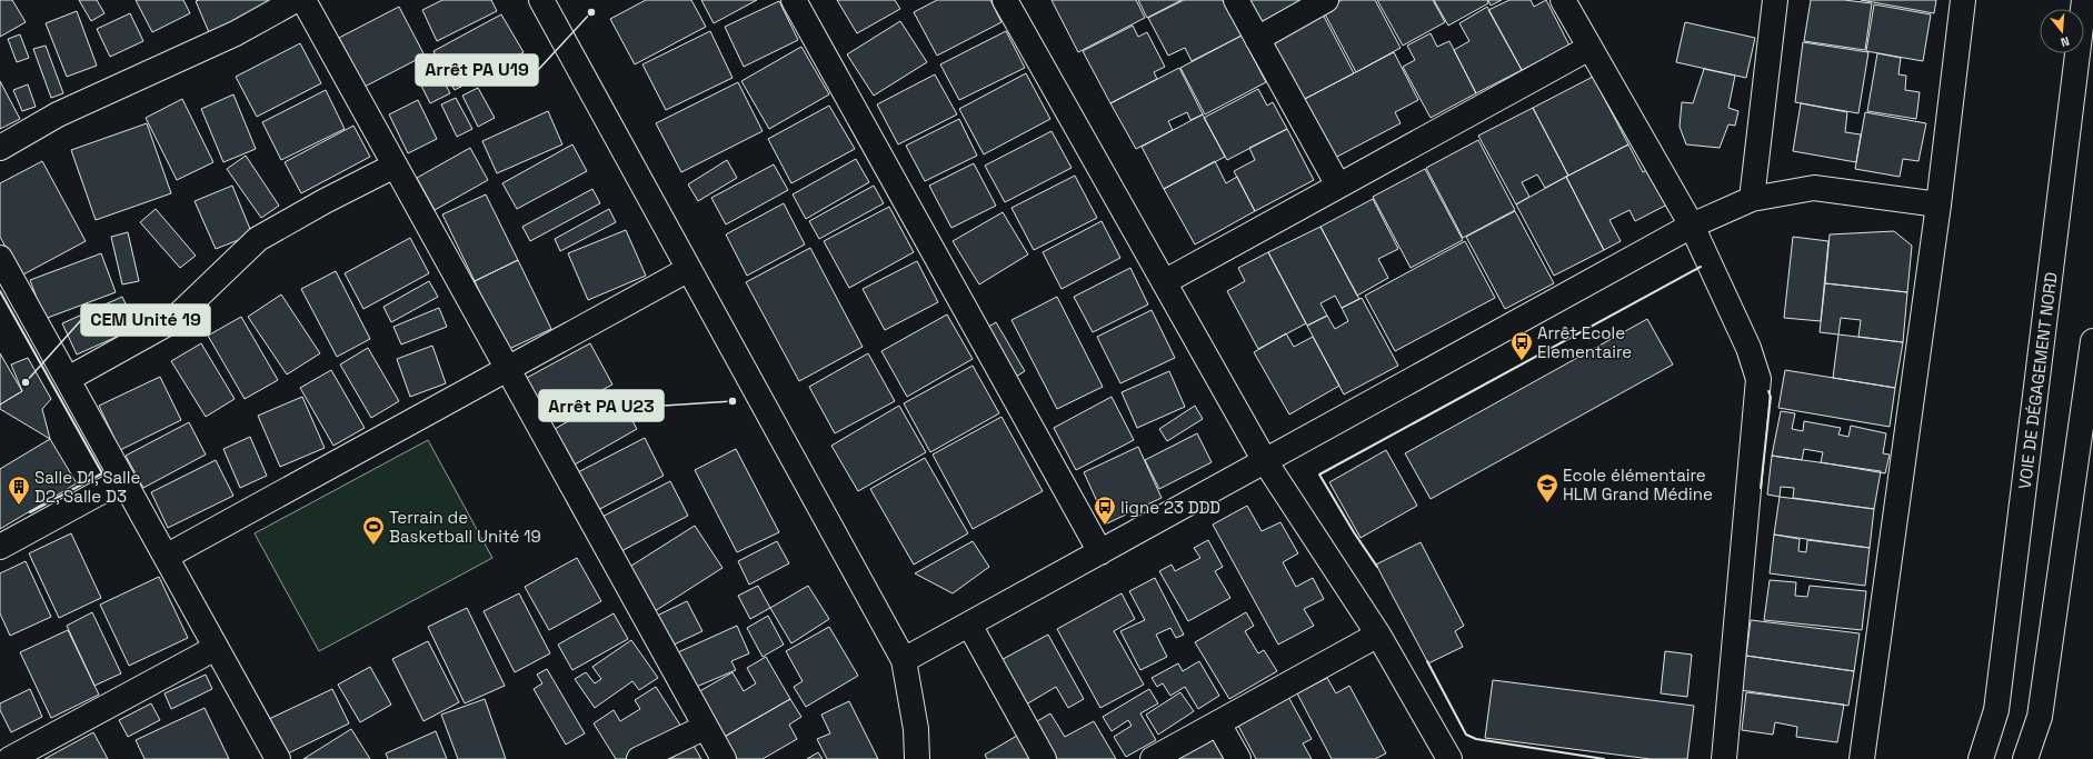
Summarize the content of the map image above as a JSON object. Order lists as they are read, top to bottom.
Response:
{
  "streets": {
    "main road": ["VOIE DE DÉGAGEMENT NORD"]
  },
  "places": {
    "other": ["Arrêt PA U19", "CEM Unité 19", "Arrêt PA U23"],
    "bus stop": ["Arrêt Ecole Elementaire", "ligne 23 DDD"],
    "school or university": ["Ecole élémentaire HLM Grand Médine"],
    "building": ["Salle D1, Salle D2, Salle D3"],
    "sports": ["Terrain de Basketball Unité 19"]
  },
  "north": "bottom"
}
